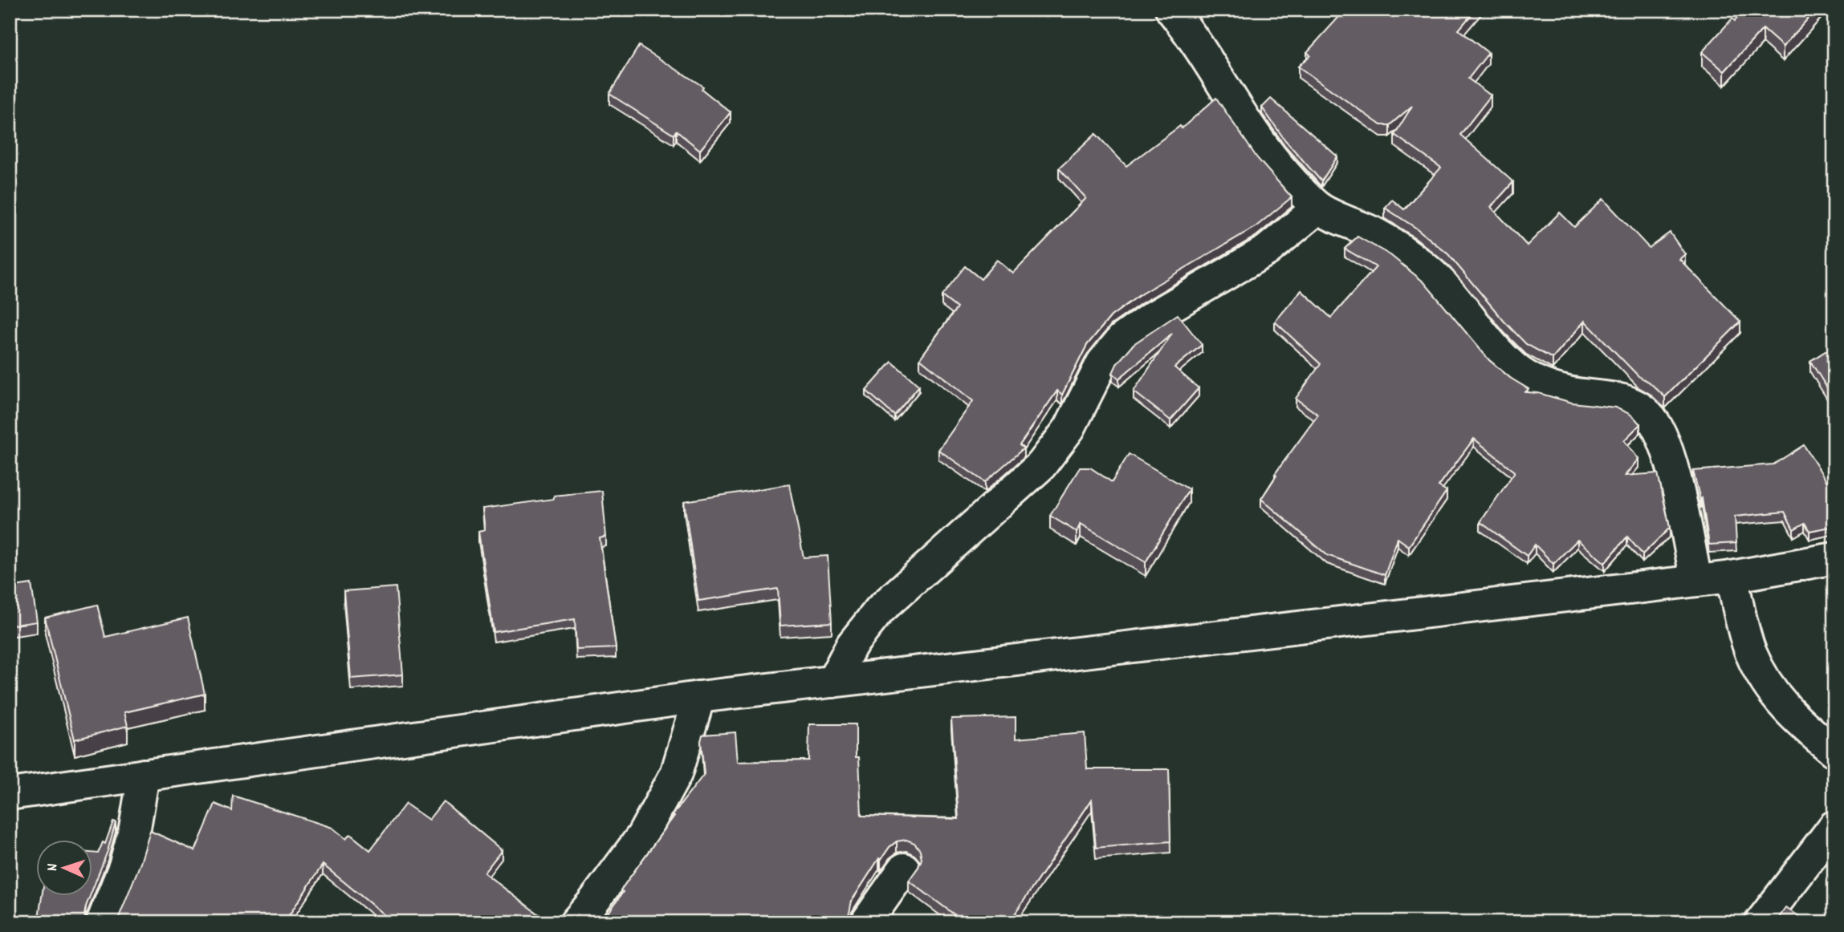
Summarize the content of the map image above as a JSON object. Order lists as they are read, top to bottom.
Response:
{
  "north": "left"
}
